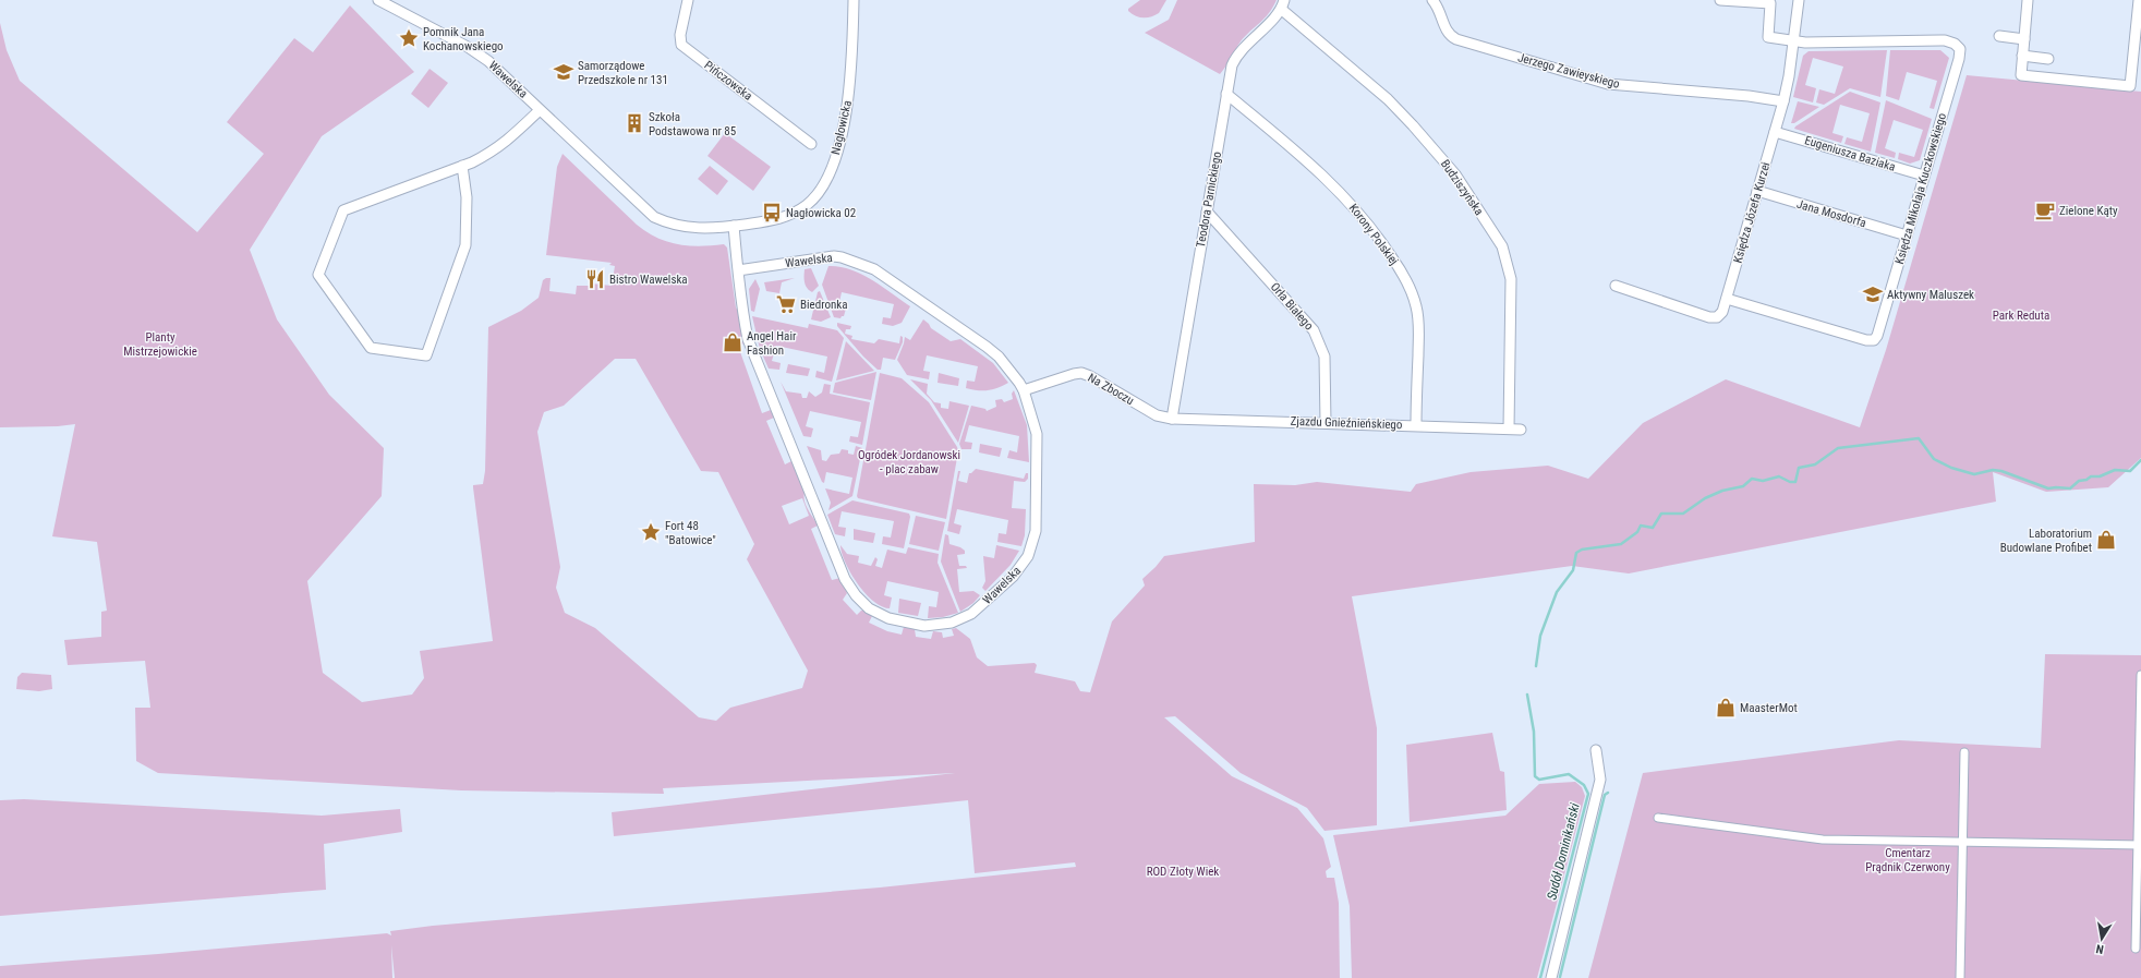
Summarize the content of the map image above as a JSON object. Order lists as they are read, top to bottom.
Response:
{
  "streets": {
    "street": [
      "Jerzego Zawieyskiego",
      "Wawelska",
      "Pińczowska",
      "Nagłowicka",
      "Eugeniusza Baziaka",
      "Budziszyńska",
      "Księdza Mikołaja Kuczkowskiego",
      "Teodora Parnickiego",
      "Księdza Józefa Kurzei",
      "Jana Mosdorfa",
      "Korony Polskiej",
      "Orła Białego",
      "Na Zboczu",
      "Zjazdu Gnieźnieńskiego"
    ]
  },
  "crossings": [
    ["Jerzego Zawieyskiego", "Księdza Józefa Kurzei"],
    ["Wawelska", "Nagłowicka"],
    ["Wawelska", "Na Zboczu"],
    ["Eugeniusza Baziaka", "Księdza Mikołaja Kuczkowskiego"],
    ["Eugeniusza Baziaka", "Księdza Józefa Kurzei"],
    ["Budziszyńska", "Teodora Parnickiego"],
    ["Budziszyńska", "Zjazdu Gnieźnieńskiego"],
    ["Księdza Mikołaja Kuczkowskiego", "Księdza Józefa Kurzei"],
    ["Księdza Mikołaja Kuczkowskiego", "Jana Mosdorfa"],
    ["Teodora Parnickiego", "Korony Polskiej"],
    ["Teodora Parnickiego", "Orła Białego"],
    ["Teodora Parnickiego", "Na Zboczu"],
    ["Teodora Parnickiego", "Zjazdu Gnieźnieńskiego"],
    ["Księdza Józefa Kurzei", "Jana Mosdorfa"],
    ["Korony Polskiej", "Zjazdu Gnieźnieńskiego"],
    ["Orła Białego", "Zjazdu Gnieźnieńskiego"],
    ["Na Zboczu", "Zjazdu Gnieźnieńskiego"]
  ],
  "water": ["Sudół Dominikański"],
  "parks": [
    "Park Reduta",
    "Planty Mistrzejowickie",
    "Ogródek Jordanowski - plac zabaw",
    "Cmentarz Prądnik Czerwony",
    "ROD Złoty Wiek"
  ],
  "places": {
    "place": ["Pomnik Jana Kochanowskiego", "Fort 48 \"Batowice\""],
    "school or university": ["Samorządowe Przedszkole nr 131", "Aktywny Maluszek"],
    "building": ["Szkoła Podstawowa nr 85"],
    "cafe": ["Zielone Kąty"],
    "bus stop": ["Nagłowicka 02"],
    "restaurant": ["Bistro Wawelska"],
    "supermarket": ["Biedronka"],
    "shop": ["Angel Hair Fashion", "Laboratorium Budowlane Profibet", "MaasterMot"]
  },
  "north": "bottom"
}
